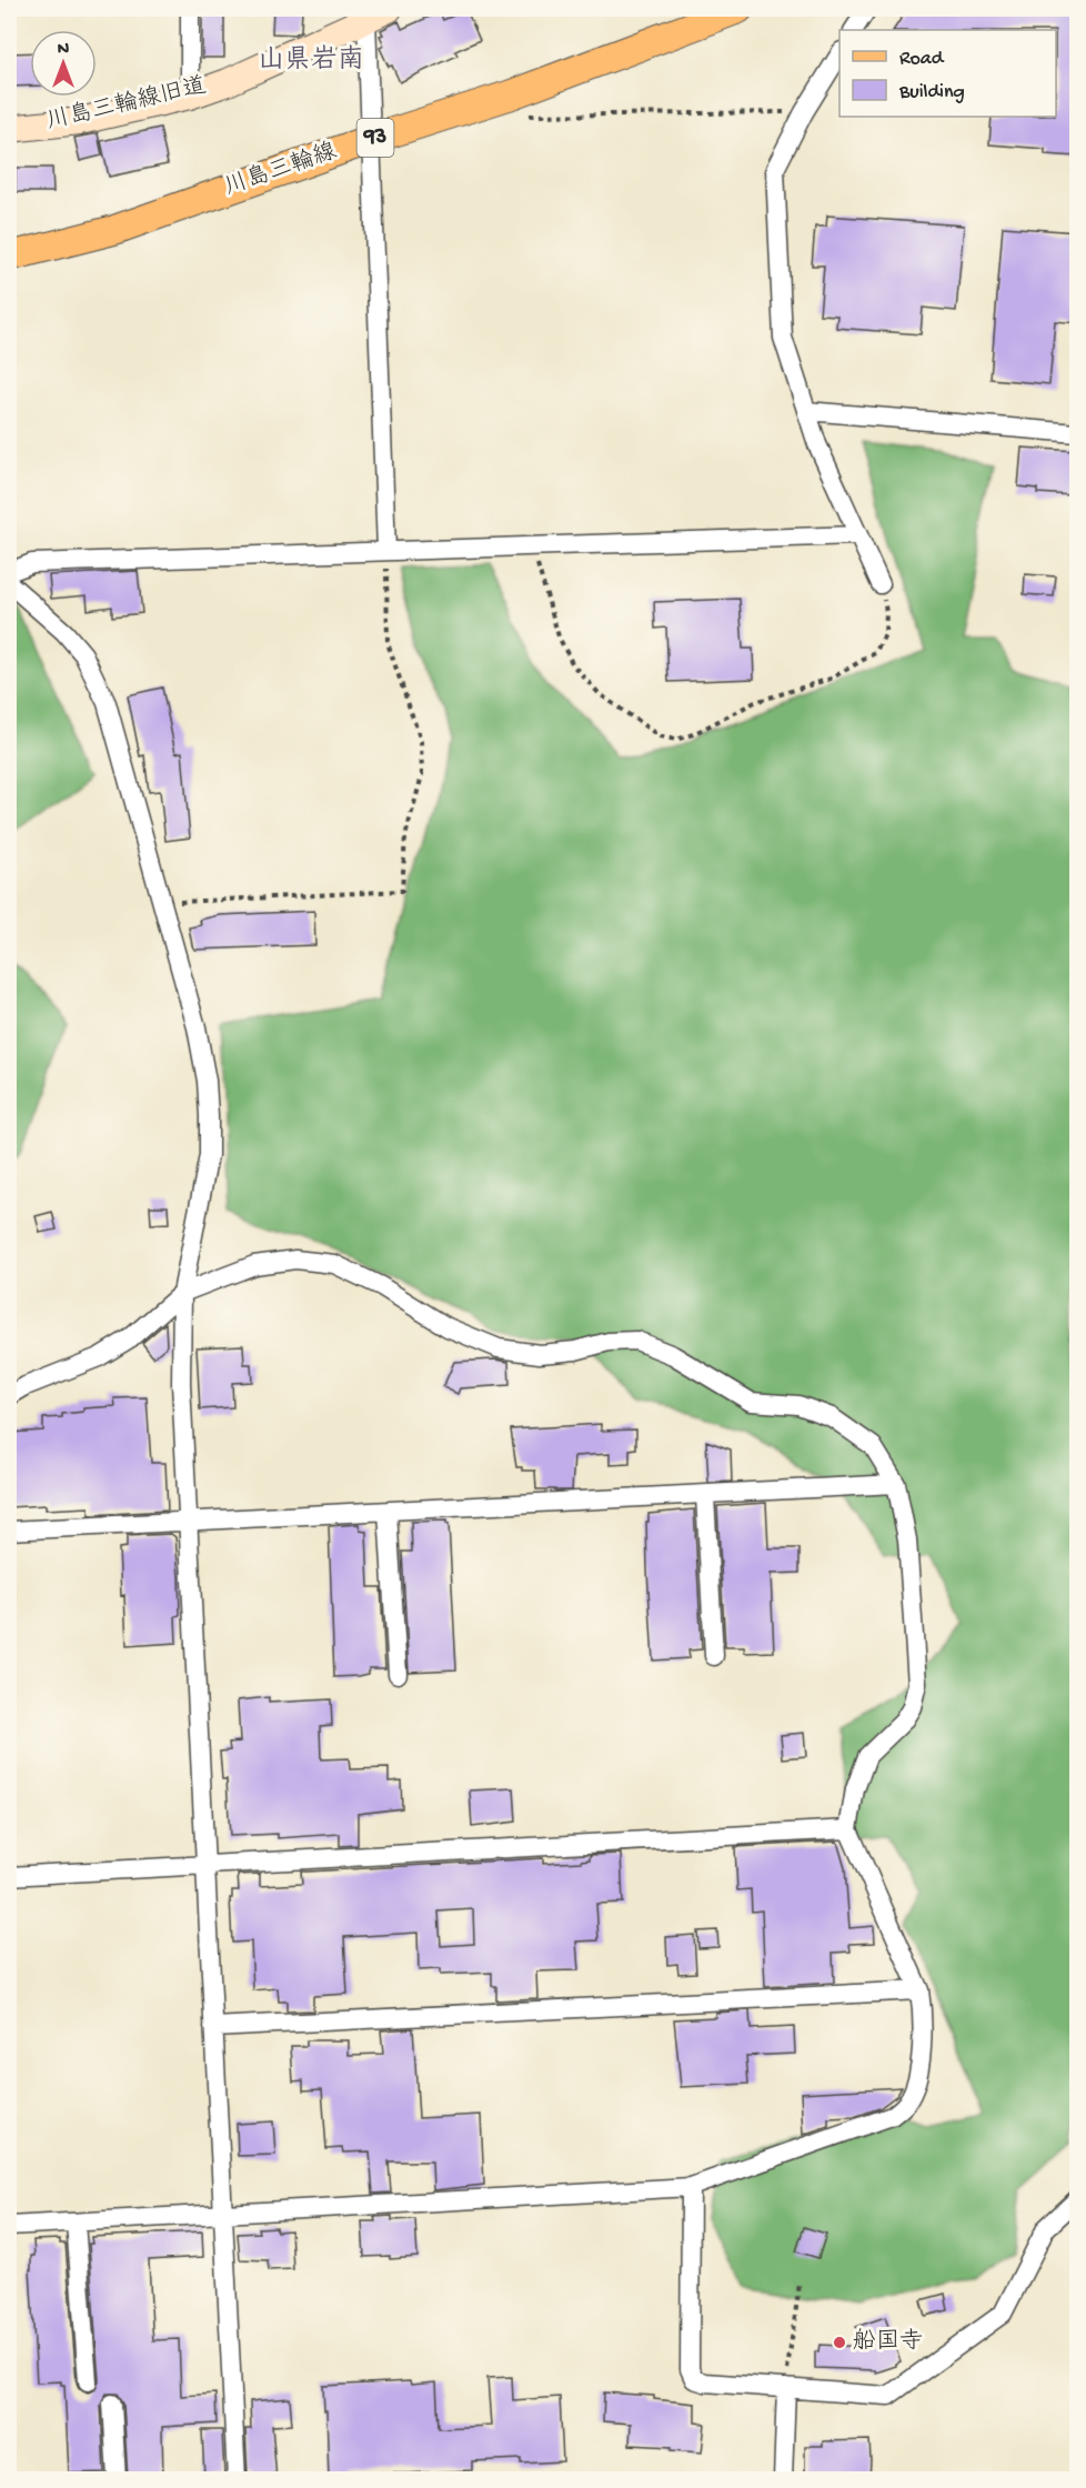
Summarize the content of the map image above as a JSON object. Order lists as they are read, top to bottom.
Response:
{
  "streets": {
    "main road": ["93", "川島三輪線"],
    "street": ["川島三輪線旧道"]
  },
  "districts": ["山県岩南"],
  "places": ["船国寺"],
  "legend": ["Road", "Building"],
  "north": "top"
}
